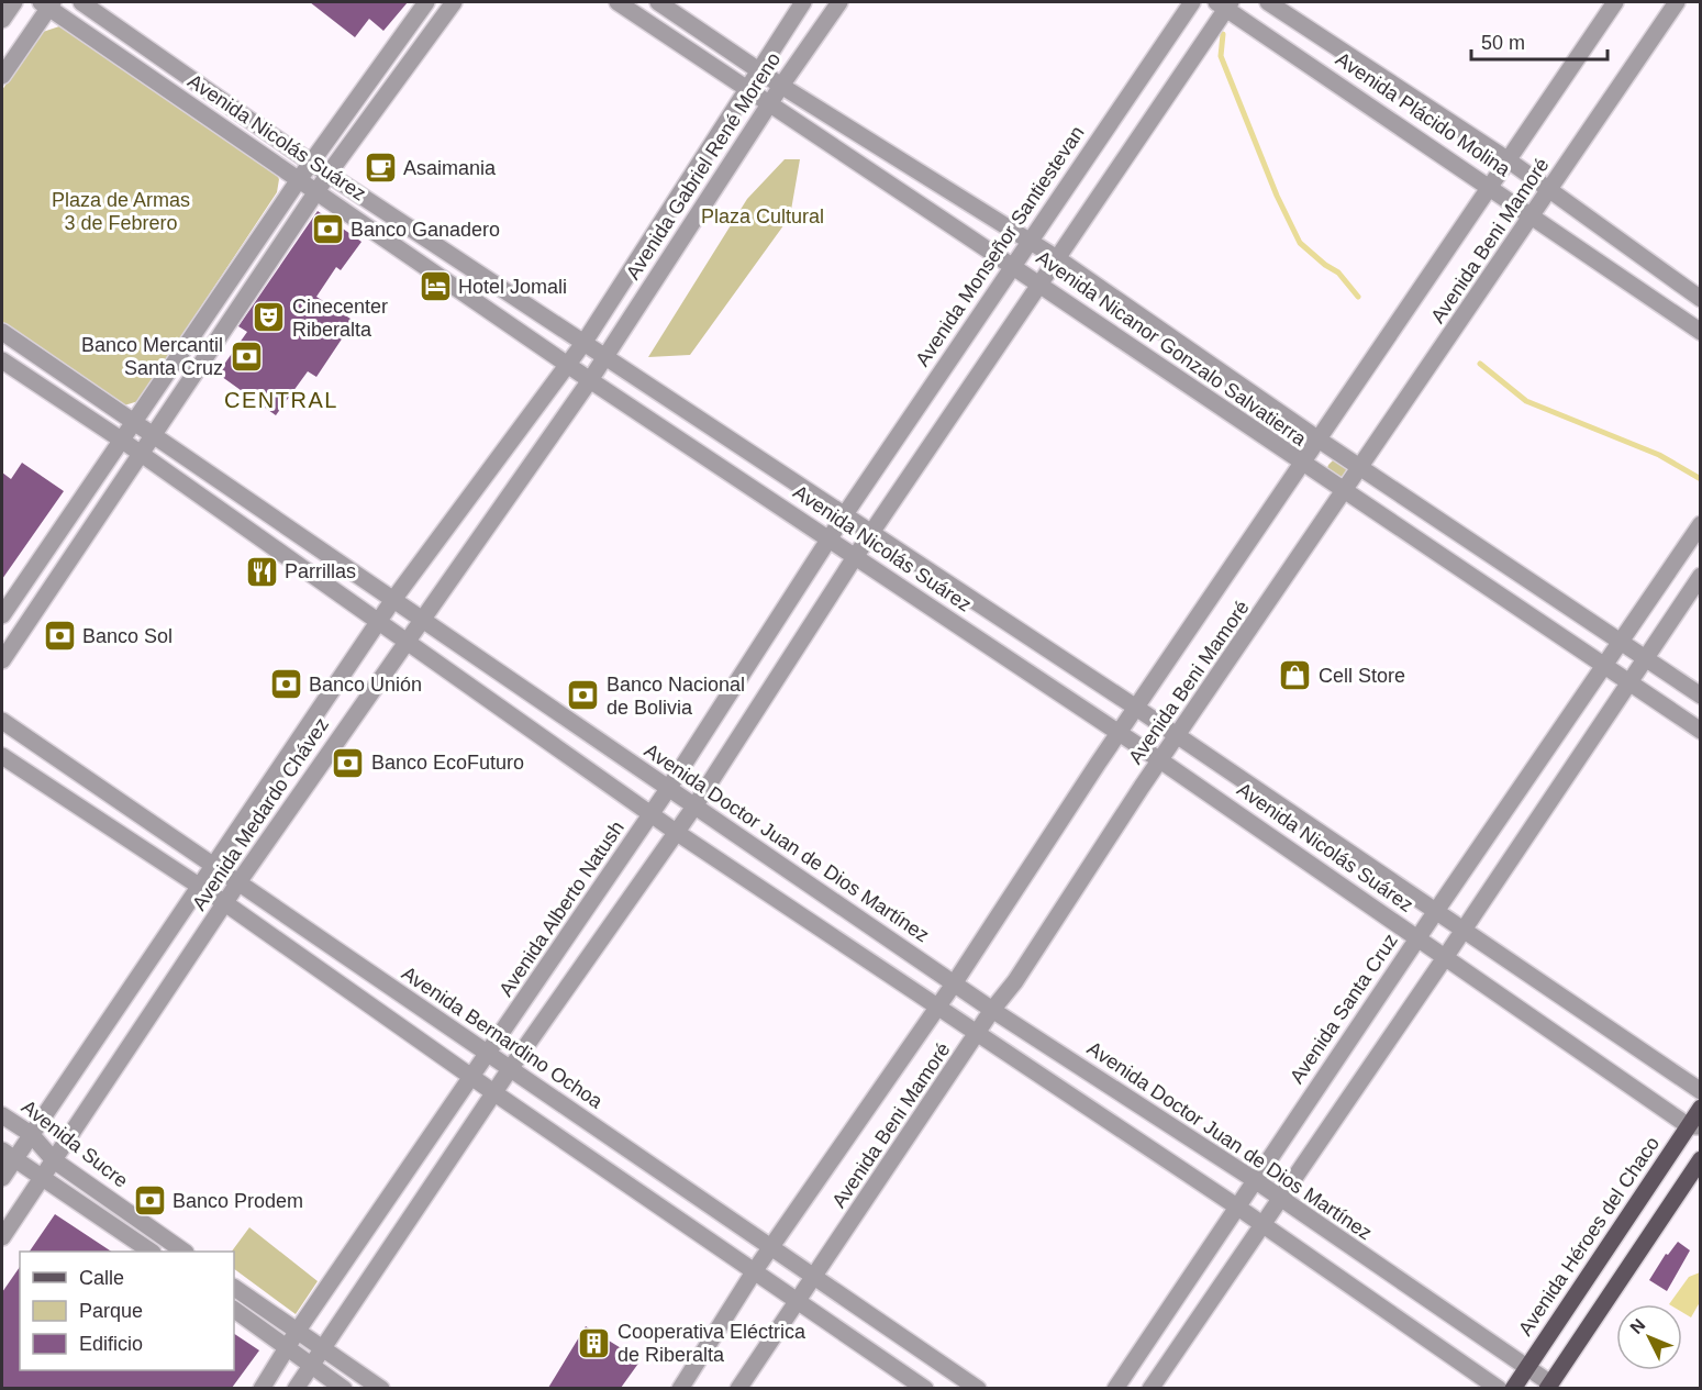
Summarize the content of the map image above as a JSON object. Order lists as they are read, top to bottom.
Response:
{
  "streets": {
    "main road": ["Avenida Héroes del Chaco"],
    "street": [
      "Avenida Plácido Molina",
      "Avenida Nicolás Suárez",
      "Avenida Gabriel René Moreno",
      "Avenida Beni Mamoré",
      "Avenida Monseñor Santiestevan",
      "Avenida Nicanor Gonzalo Salvatierra",
      "Avenida Medardo Chávez",
      "Avenida Doctor Juan de Dios Martínez",
      "Avenida Alberto Natush",
      "Avenida Santa Cruz",
      "Avenida Bernardino Ochoa",
      "Avenida Sucre"
    ]
  },
  "crossings": [
    ["Avenida Plácido Molina", "Avenida Beni Mamoré"],
    ["Avenida Nicolás Suárez", "Avenida Gabriel René Moreno"],
    ["Avenida Nicolás Suárez", "Avenida Beni Mamoré"],
    ["Avenida Nicolás Suárez", "Avenida Monseñor Santiestevan"],
    ["Avenida Nicolás Suárez", "Avenida Medardo Chávez"],
    ["Avenida Nicolás Suárez", "Avenida Alberto Natush"],
    ["Avenida Nicolás Suárez", "Avenida Santa Cruz"],
    ["Avenida Nicolás Suárez", "Avenida Héroes del Chaco"],
    ["Avenida Gabriel René Moreno", "Avenida Nicanor Gonzalo Salvatierra"],
    ["Avenida Gabriel René Moreno", "Avenida Medardo Chávez"],
    ["Avenida Beni Mamoré", "Avenida Nicanor Gonzalo Salvatierra"],
    ["Avenida Beni Mamoré", "Avenida Doctor Juan de Dios Martínez"],
    ["Avenida Beni Mamoré", "Avenida Bernardino Ochoa"],
    ["Avenida Monseñor Santiestevan", "Avenida Nicanor Gonzalo Salvatierra"],
    ["Avenida Monseñor Santiestevan", "Avenida Alberto Natush"],
    ["Avenida Nicanor Gonzalo Salvatierra", "Avenida Santa Cruz"],
    ["Avenida Medardo Chávez", "Avenida Doctor Juan de Dios Martínez"],
    ["Avenida Medardo Chávez", "Avenida Bernardino Ochoa"],
    ["Avenida Medardo Chávez", "Avenida Sucre"],
    ["Avenida Doctor Juan de Dios Martínez", "Avenida Alberto Natush"],
    ["Avenida Doctor Juan de Dios Martínez", "Avenida Santa Cruz"],
    ["Avenida Doctor Juan de Dios Martínez", "Avenida Héroes del Chaco"],
    ["Avenida Alberto Natush", "Avenida Bernardino Ochoa"]
  ],
  "districts": ["CENTRAL"],
  "parks": ["Plaza de Armas 3 de Febrero", "Plaza Cultural"],
  "places": {
    "cafe": ["Asaimania"],
    "bank": [
      "Banco Ganadero",
      "Banco Mercantil Santa Cruz",
      "Banco Sol",
      "Banco Unión",
      "Banco Nacional de Bolivia",
      "Banco EcoFuturo",
      "Banco Prodem"
    ],
    "hotel": ["Hotel Jomali"],
    "theatre": ["Cinecenter Riberalta"],
    "restaurant": ["Parrillas"],
    "shop": ["Cell Store"],
    "building": ["Cooperativa Eléctrica de Riberalta"]
  },
  "legend": ["Calle", "Parque", "Edificio"],
  "scale_bar": "50 m",
  "north": "top left"
}
